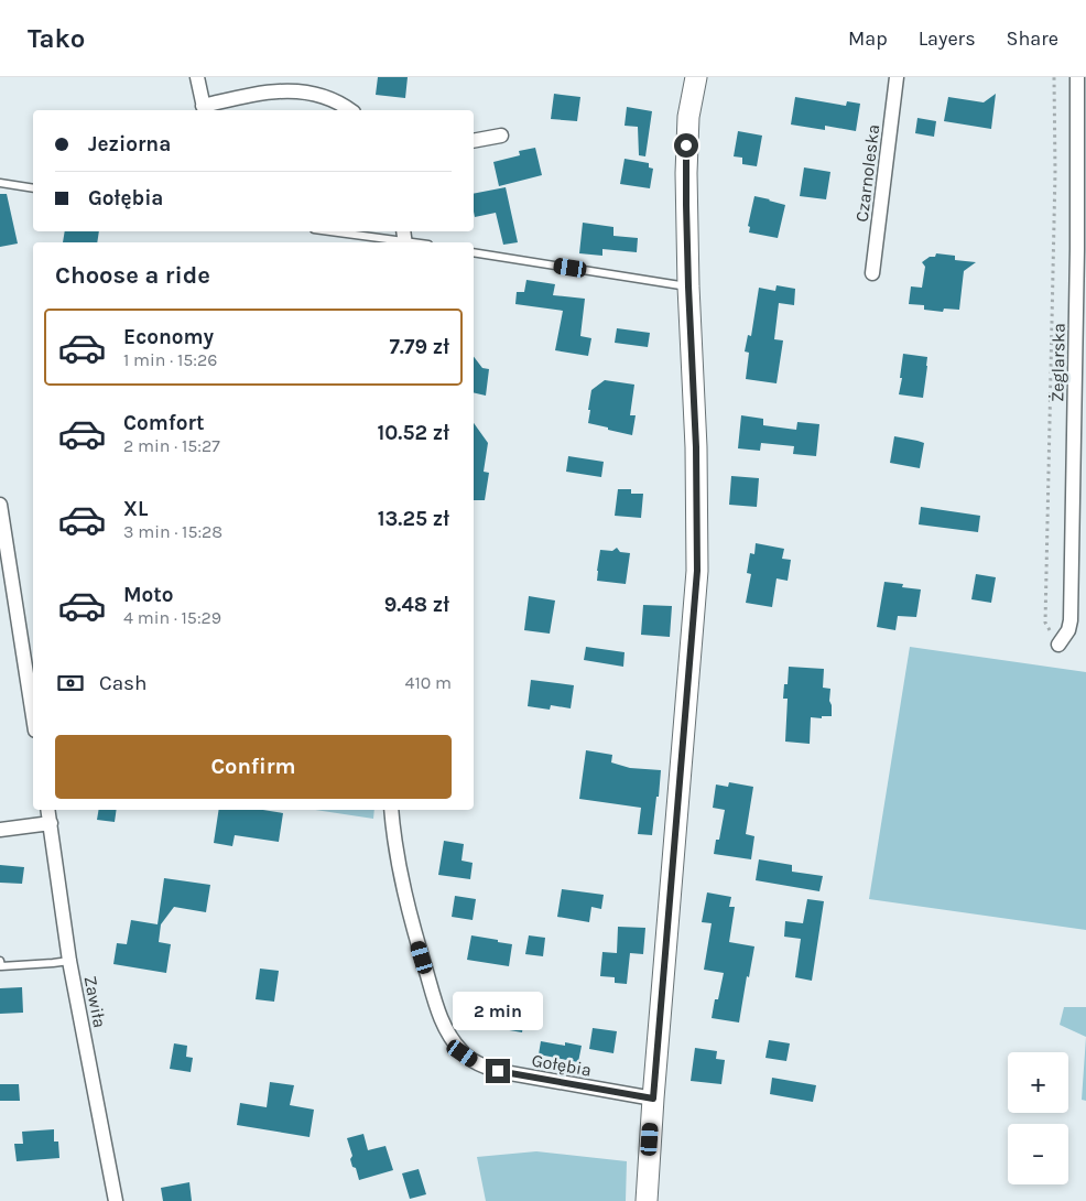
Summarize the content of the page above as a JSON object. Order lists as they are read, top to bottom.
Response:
{
  "streets": {
    "street": [
      "Czarnoleska",
      "Żeglarska",
      "Zawiła",
      "Gołębia"
    ]
  },
  "page": {
    "header": "Tako",
    "nav": ["Map", "Layers", "Share"],
    "banner": ["Jeziorna", "Gołębia"],
    "heading": "Choose a ride",
    "list": [
      {
        "name": "Economy",
        "note": "1 min · 15:26",
        "value": "7.79 zł"
      },
      {
        "name": "Comfort",
        "note": "2 min · 15:27",
        "value": "10.52 zł"
      },
      {
        "name": "XL",
        "note": "3 min · 15:28",
        "value": "13.25 zł"
      },
      {
        "name": "Moto",
        "note": "4 min · 15:29",
        "value": "9.48 zł"
      }
    ],
    "pay": ["Cash", "410 m"],
    "buttons": "Confirm",
    "bubble": "2 min",
    "map_buttons": ["+", "−"]
  }
}
